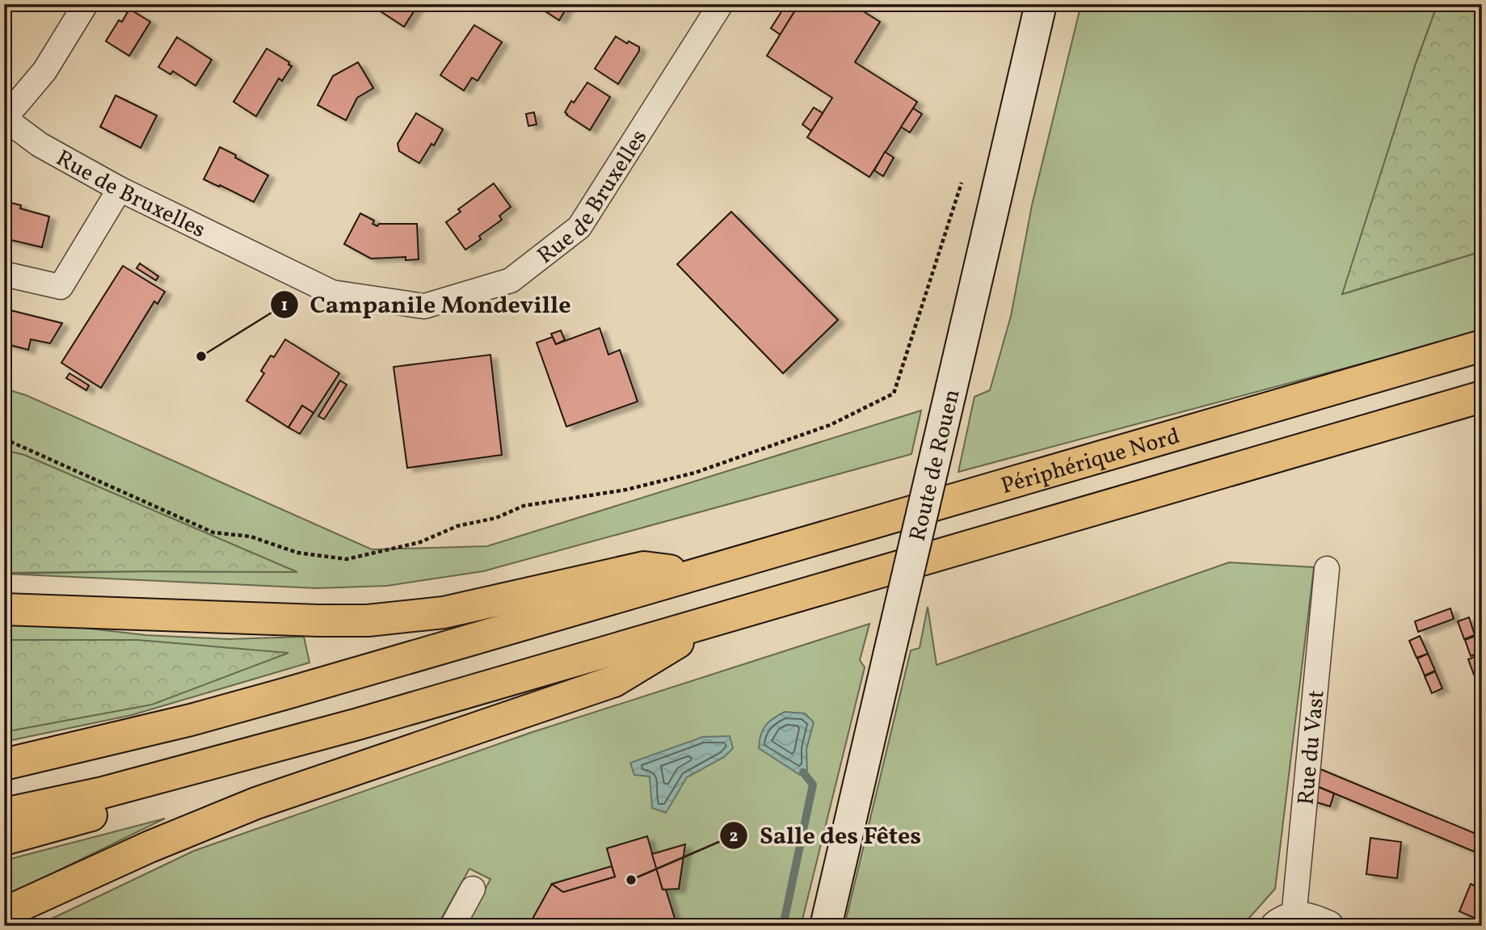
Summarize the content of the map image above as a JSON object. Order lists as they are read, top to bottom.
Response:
{
  "streets": {
    "highway": ["Périphérique Nord"],
    "main road": ["Route de Rouen"],
    "street": ["Rue de Bruxelles", "Rue du Vast"]
  },
  "places": ["Campanile Mondeville", "Salle des Fêtes"]
}
